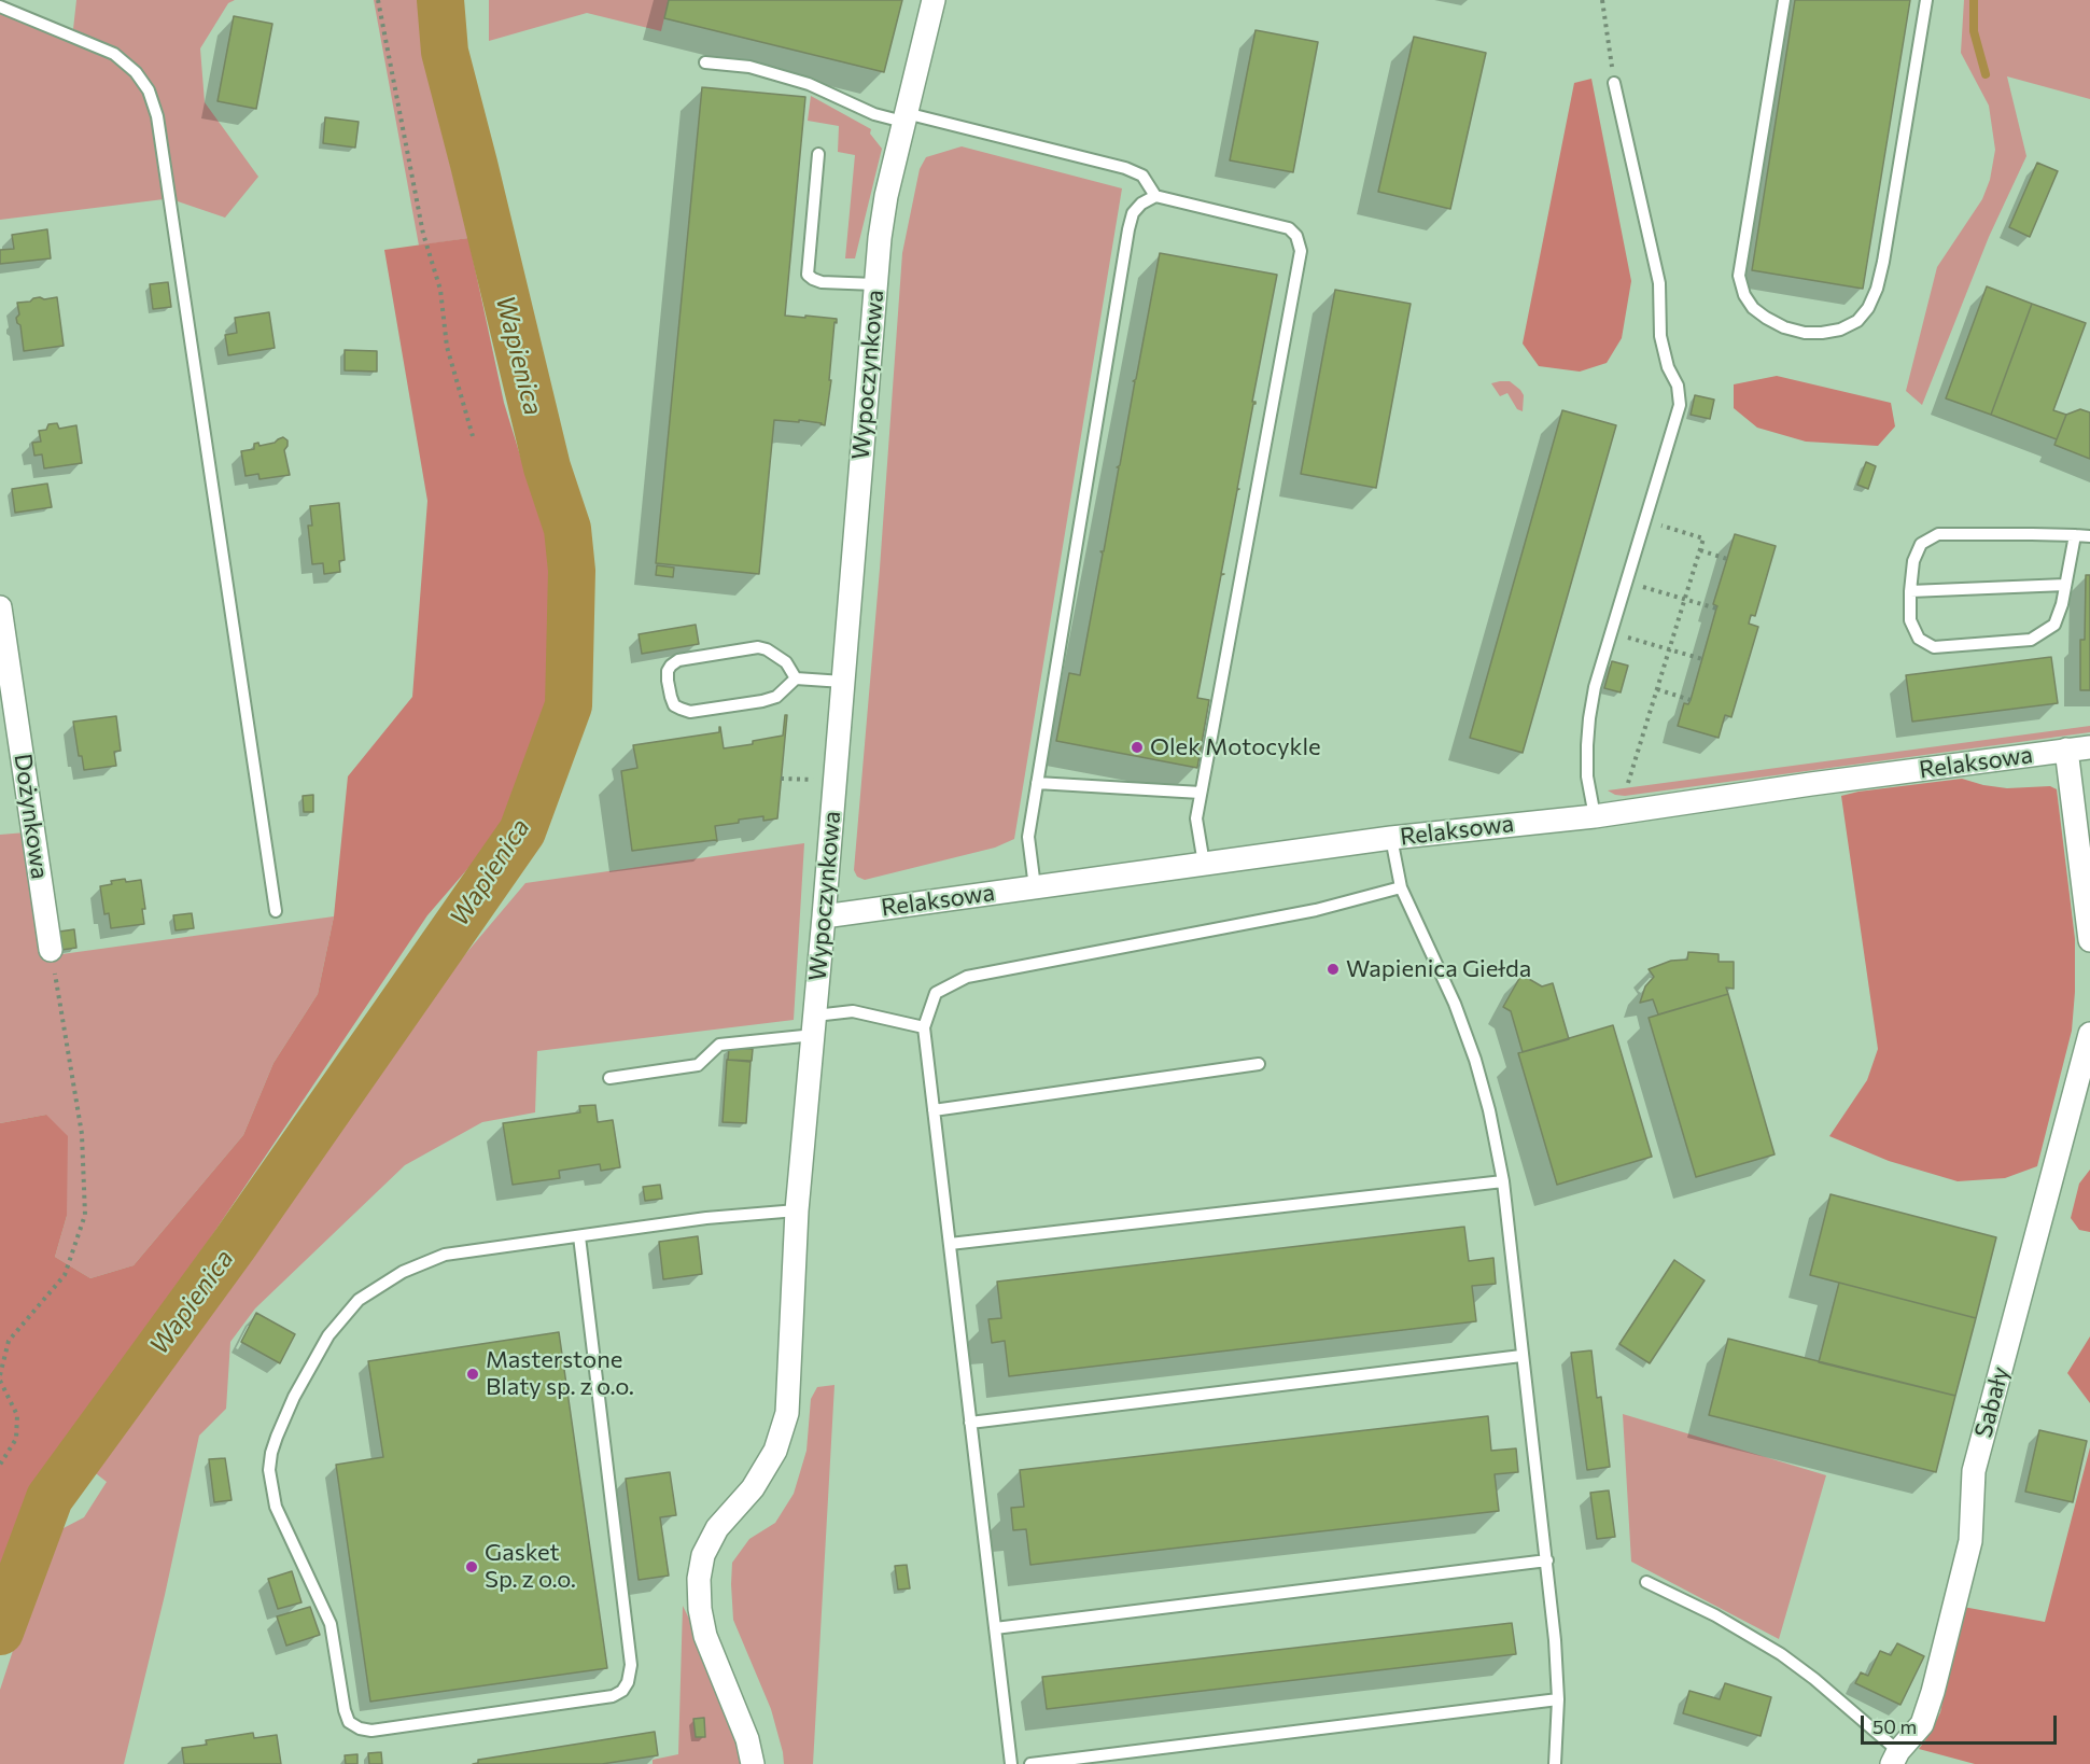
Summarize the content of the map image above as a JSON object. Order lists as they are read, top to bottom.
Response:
{
  "streets": {
    "street": [
      "Wypoczynkowa",
      "Relaksowa",
      "Dożynkowa",
      "Sabały"
    ]
  },
  "crossings": [
    ["Wypoczynkowa", "Relaksowa"]
  ],
  "water": ["Wapienica"],
  "places": [
    "Olek Motocykle",
    "Wapienica Giełda",
    "Masterstone Blaty sp. z o.o.",
    "Gasket Sp. z o.o."
  ],
  "scale_bar": "50 m"
}
